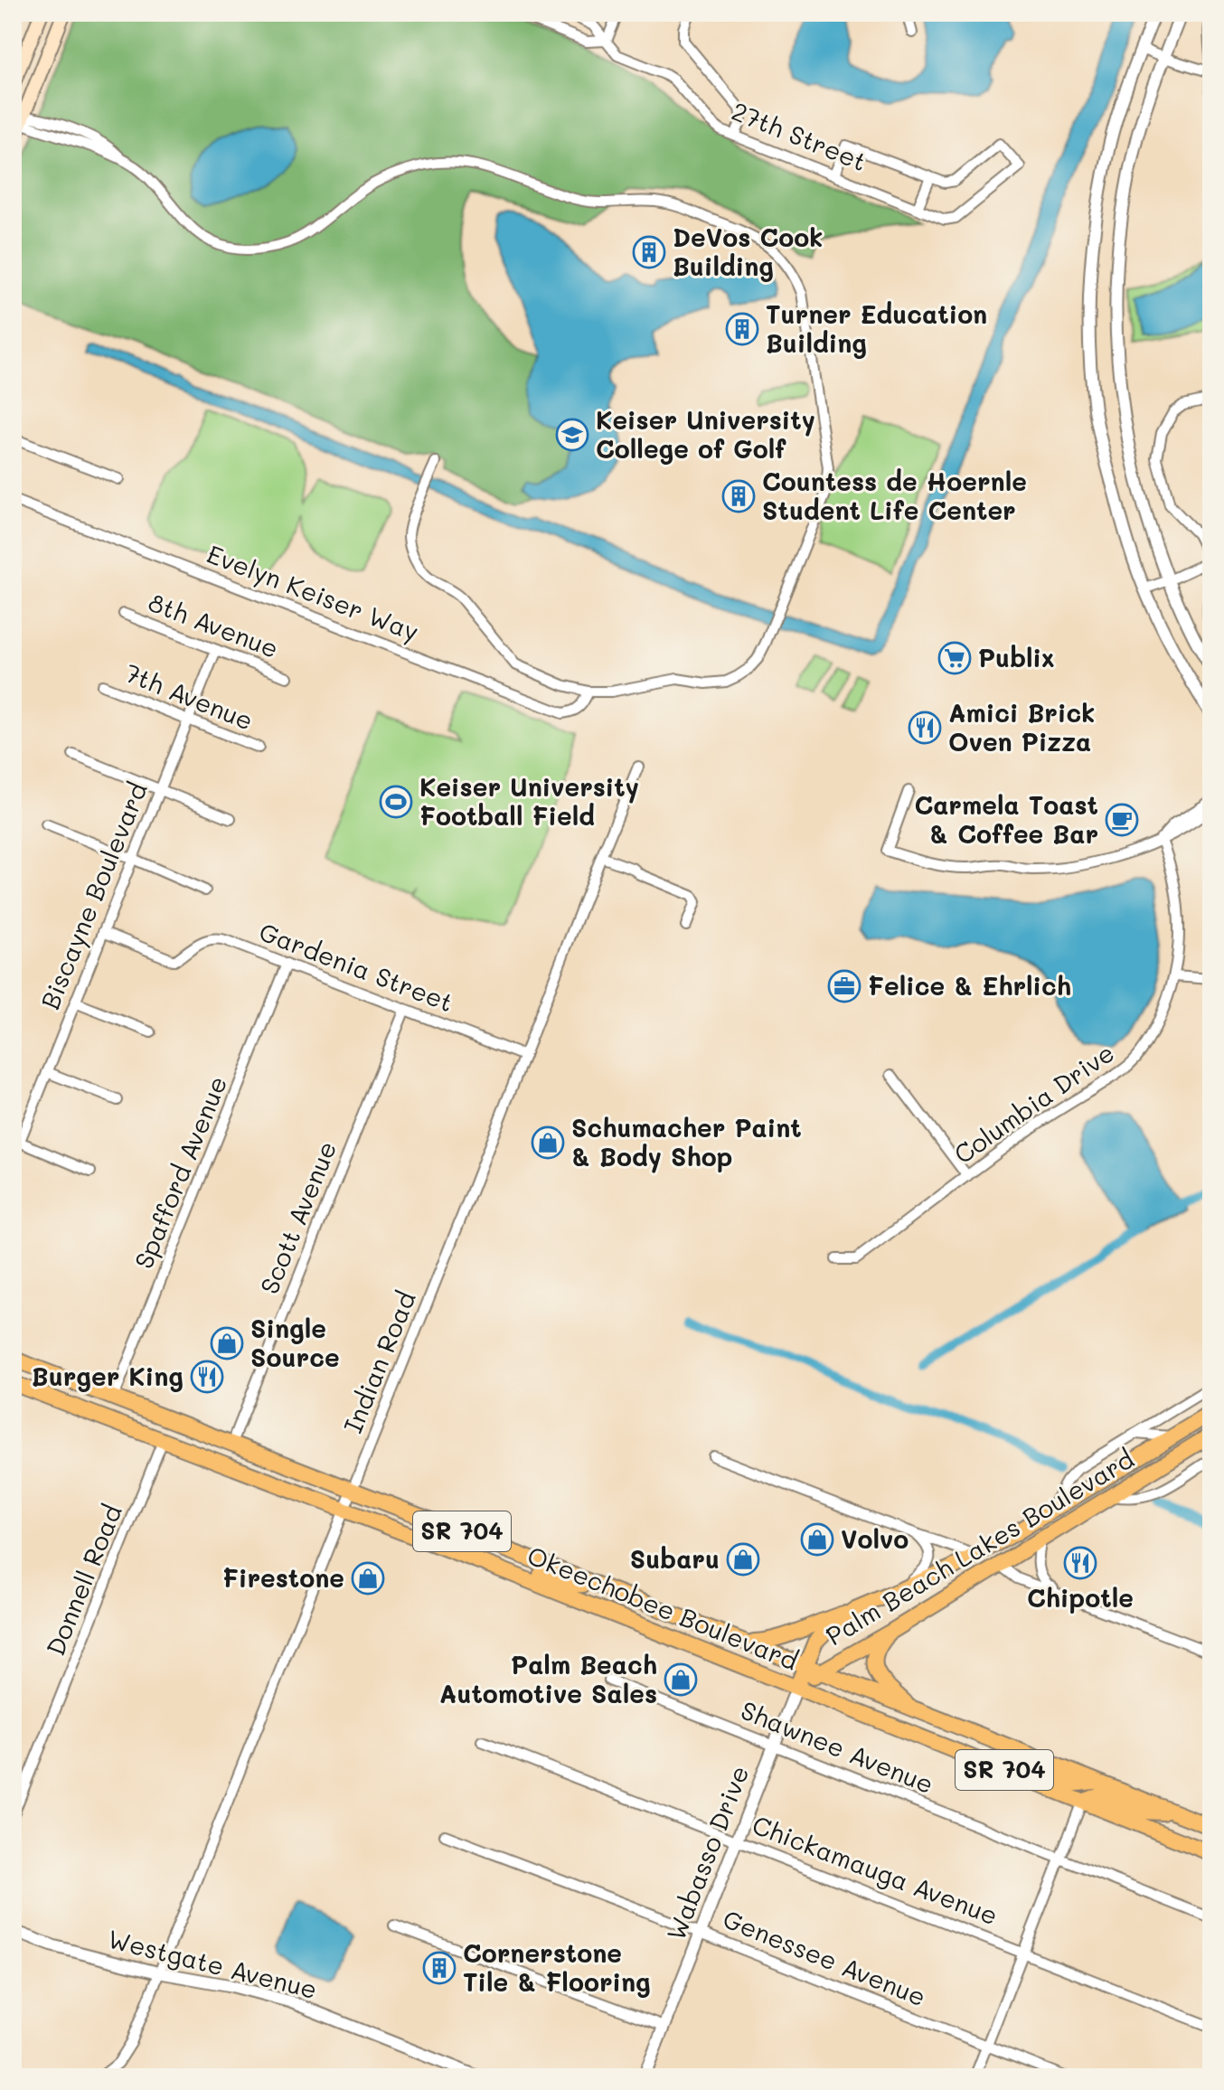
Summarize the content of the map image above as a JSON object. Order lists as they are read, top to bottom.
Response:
{
  "streets": {
    "main road": ["SR 704", "Palm Beach Lakes Boulevard", "Okeechobee Boulevard"],
    "street": [
      "27th Street",
      "Evelyn Keiser Way",
      "8th Avenue",
      "7th Avenue",
      "Biscayne Boulevard",
      "Gardenia Street",
      "Columbia Drive",
      "Spafford Avenue",
      "Scott Avenue",
      "Indian Road",
      "Donnell Road",
      "Shawnee Avenue",
      "Wabasso Drive",
      "Chickamauga Avenue",
      "Genessee Avenue",
      "Westgate Avenue"
    ]
  },
  "crossings": [
    ["8th Avenue", "Biscayne Boulevard"],
    ["7th Avenue", "Biscayne Boulevard"],
    ["Biscayne Boulevard", "Gardenia Street"],
    ["Gardenia Street", "Spafford Avenue"],
    ["Gardenia Street", "Scott Avenue"],
    ["Gardenia Street", "Indian Road"],
    ["Spafford Avenue", "Okeechobee Boulevard"],
    ["Scott Avenue", "Okeechobee Boulevard"],
    ["Indian Road", "Okeechobee Boulevard"],
    ["Indian Road", "Westgate Avenue"],
    ["Palm Beach Lakes Boulevard", "Okeechobee Boulevard"],
    ["Palm Beach Lakes Boulevard", "Wabasso Drive"],
    ["Donnell Road", "Okeechobee Boulevard"],
    ["Okeechobee Boulevard", "Wabasso Drive"],
    ["Shawnee Avenue", "Wabasso Drive"],
    ["Wabasso Drive", "Chickamauga Avenue"],
    ["Wabasso Drive", "Genessee Avenue"]
  ],
  "places": {
    "building": [
      "DeVos Cook Building",
      "Turner Education Building",
      "Countess de Hoernle Student Life Center",
      "Cornerstone Tile & Flooring"
    ],
    "school or university": ["Keiser University College of Golf"],
    "supermarket": ["Publix"],
    "restaurant": ["Amici Brick Oven Pizza", "Burger King", "Chipotle"],
    "sports": ["Keiser University Football Field"],
    "cafe": ["Carmela Toast & Coffee Bar"],
    "office": ["Felice & Ehrlich"],
    "shop": [
      "Schumacher Paint & Body Shop",
      "Single Source",
      "Volvo",
      "Subaru",
      "Firestone",
      "Palm Beach Automotive Sales"
    ]
  }
}
